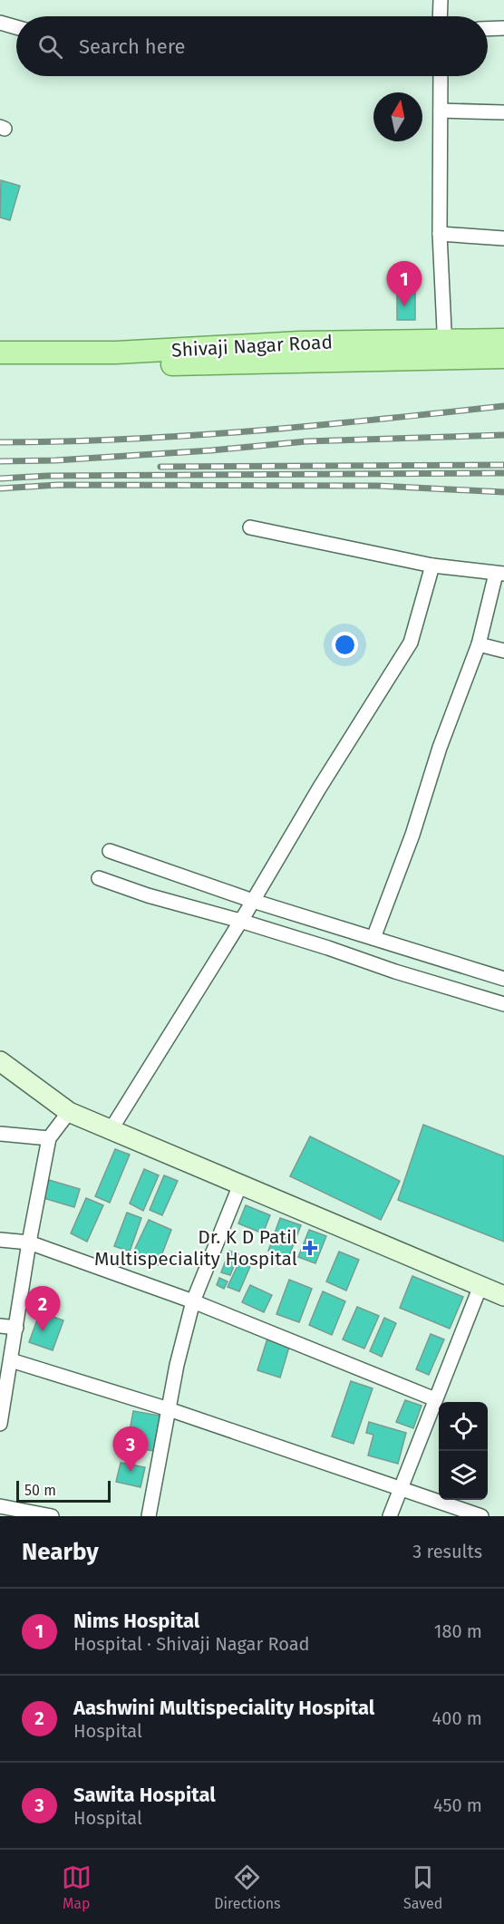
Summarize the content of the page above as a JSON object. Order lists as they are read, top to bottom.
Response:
{
  "streets": {
    "main road": ["Shivaji Nagar Road"]
  },
  "places": {
    "health": ["Dr. K D Patil Multispeciality Hospital"]
  },
  "scale_bar": "50 m",
  "north": "top",
  "page": {
    "search": "Search here",
    "pins": ["1", "2", "3"],
    "scale": "50 m",
    "heading": ["Nearby", "3 results"],
    "list": [
      {
        "mark": "1",
        "name": "Nims Hospital",
        "note": "Hospital · Shivaji Nagar Road",
        "value": "180 m"
      },
      {
        "mark": "2",
        "name": "Aashwini Multispeciality Hospital",
        "note": "Hospital",
        "value": "400 m"
      },
      {
        "mark": "3",
        "name": "Sawita Hospital",
        "note": "Hospital",
        "value": "450 m"
      }
    ],
    "nav": ["Map", "Directions", "Saved"]
  }
}
